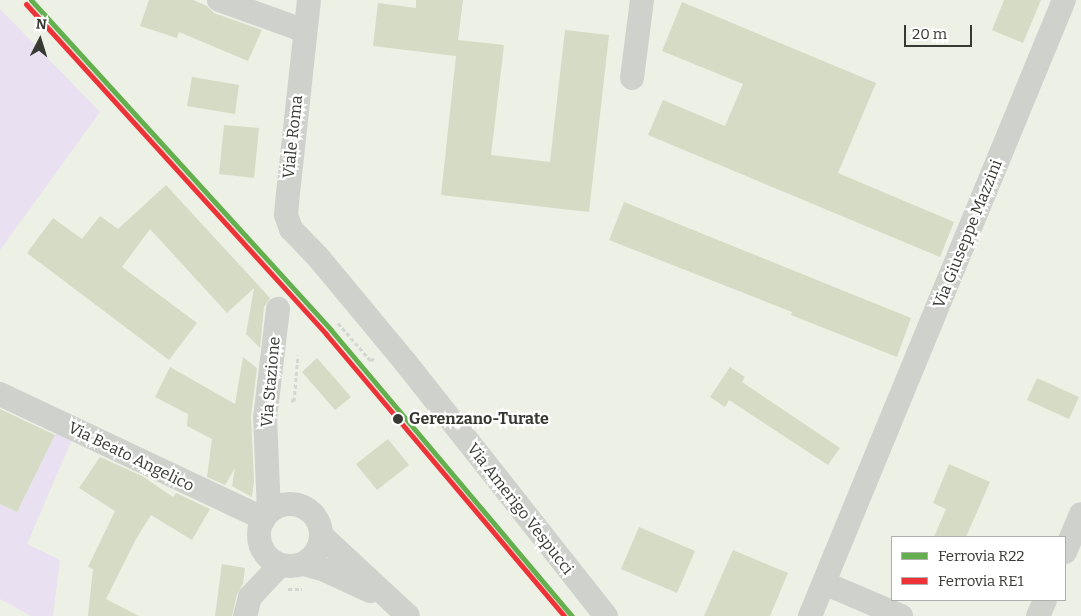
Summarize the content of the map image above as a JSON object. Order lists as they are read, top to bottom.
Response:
{
  "streets": {
    "street": [
      "Viale Roma",
      "Via Giuseppe Mazzini",
      "Via Stazione",
      "Via Beato Angelico",
      "Via Amerigo Vespucci"
    ]
  },
  "crossings": [
    ["Viale Roma", "Via Amerigo Vespucci"],
    ["Via Stazione", "Via Beato Angelico"]
  ],
  "places": ["Gerenzano-Turate"],
  "lines": ["rail line R22", "rail line RE1"],
  "legend": ["Ferrovia R22", "Ferrovia RE1"],
  "scale_bar": "20 m",
  "north": "top"
}
